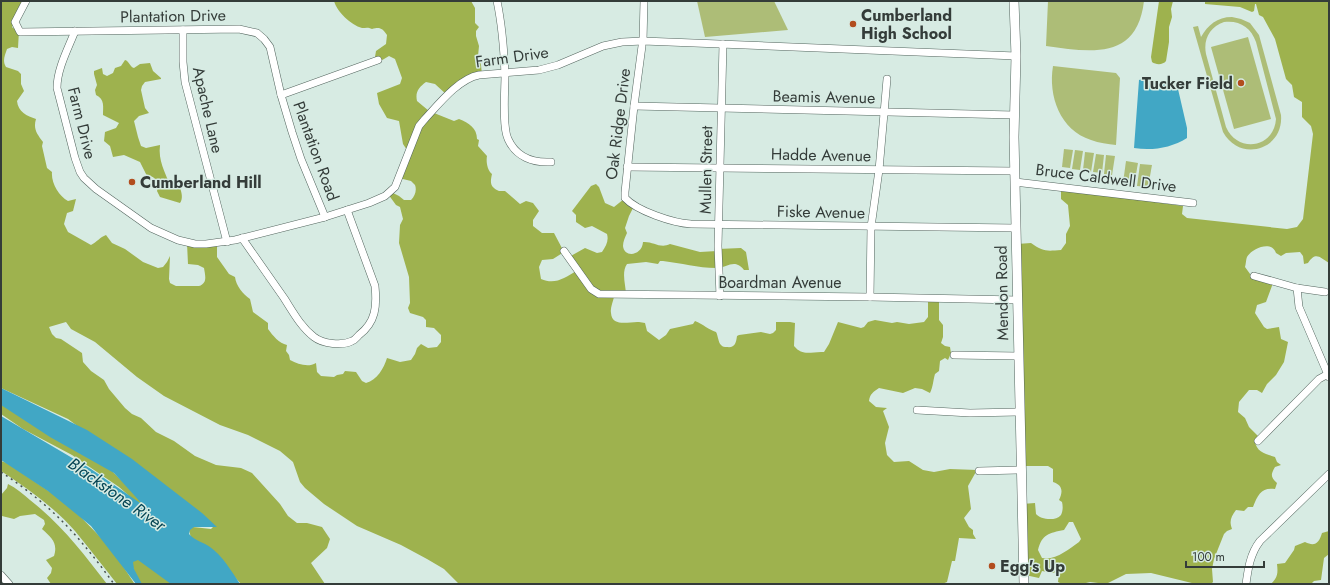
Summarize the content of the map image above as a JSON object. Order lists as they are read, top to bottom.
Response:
{
  "streets": {
    "main road": ["Mendon Road"],
    "street": [
      "Plantation Drive",
      "Farm Drive",
      "Beamis Avenue",
      "Apache Lane",
      "Oak Ridge Drive",
      "Plantation Road",
      "Hadde Avenue",
      "Mullen Street",
      "Bruce Caldwell Drive",
      "Fiske Avenue",
      "Boardman Avenue"
    ]
  },
  "crossings": [
    ["Plantation Drive", "Farm Drive"],
    ["Plantation Drive", "Apache Lane"],
    ["Plantation Drive", "Plantation Road"],
    ["Farm Drive", "Apache Lane"],
    ["Farm Drive", "Oak Ridge Drive"],
    ["Farm Drive", "Plantation Road"],
    ["Farm Drive", "Mullen Street"],
    ["Farm Drive", "Mendon Road"],
    ["Beamis Avenue", "Oak Ridge Drive"],
    ["Beamis Avenue", "Mullen Street"],
    ["Beamis Avenue", "Mendon Road"],
    ["Oak Ridge Drive", "Hadde Avenue"],
    ["Oak Ridge Drive", "Fiske Avenue"],
    ["Hadde Avenue", "Mullen Street"],
    ["Hadde Avenue", "Mendon Road"],
    ["Mullen Street", "Fiske Avenue"],
    ["Mullen Street", "Boardman Avenue"],
    ["Bruce Caldwell Drive", "Mendon Road"],
    ["Fiske Avenue", "Mendon Road"],
    ["Boardman Avenue", "Mendon Road"]
  ],
  "water": ["Blackstone River"],
  "places": [
    "Cumberland High School",
    "Tucker Field",
    "Cumberland Hill",
    "Egg's Up"
  ],
  "scale_bar": "100 m"
}
